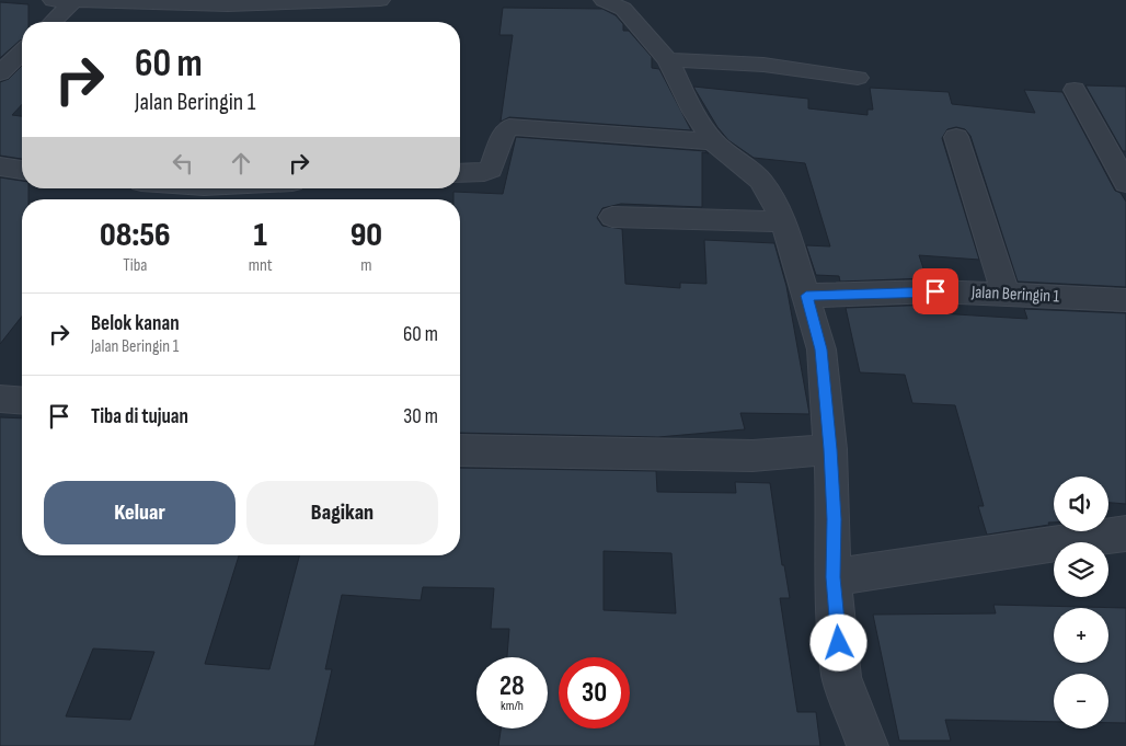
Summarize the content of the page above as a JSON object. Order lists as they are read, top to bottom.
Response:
{
  "streets": {
    "street": ["Jalan Beringin 1"]
  },
  "page": {
    "turn": ["60 m", "Jalan Beringin 1"],
    "eta": [
      "08:56",
      "Tiba",
      "1",
      "mnt",
      "90",
      "m"
    ],
    "list": [
      {
        "name": "Belok kanan",
        "note": "Jalan Beringin 1",
        "value": "60 m"
      },
      {
        "name": "Tiba di tujuan",
        "value": "30 m"
      }
    ],
    "buttons": ["Keluar", "Bagikan"],
    "map_buttons": ["+", "−"],
    "speed": "28 km/h",
    "limit": "30"
  }
}
